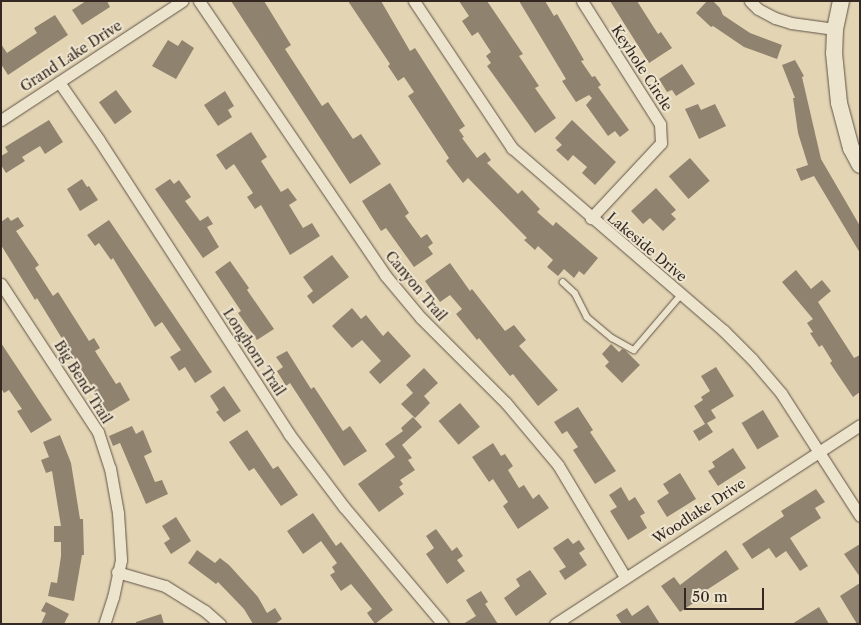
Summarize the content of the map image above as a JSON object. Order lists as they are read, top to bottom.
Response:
{
  "streets": {
    "street": [
      "Grand Lake Drive",
      "Keyhole Circle",
      "Lakeside Drive",
      "Canyon Trail",
      "Longhorn Trail",
      "Big Bend Trail",
      "Woodlake Drive"
    ]
  },
  "crossings": [
    ["Grand Lake Drive", "Longhorn Trail"],
    ["Keyhole Circle", "Lakeside Drive"],
    ["Lakeside Drive", "Woodlake Drive"],
    ["Canyon Trail", "Woodlake Drive"]
  ],
  "scale_bar": "50 m"
}
